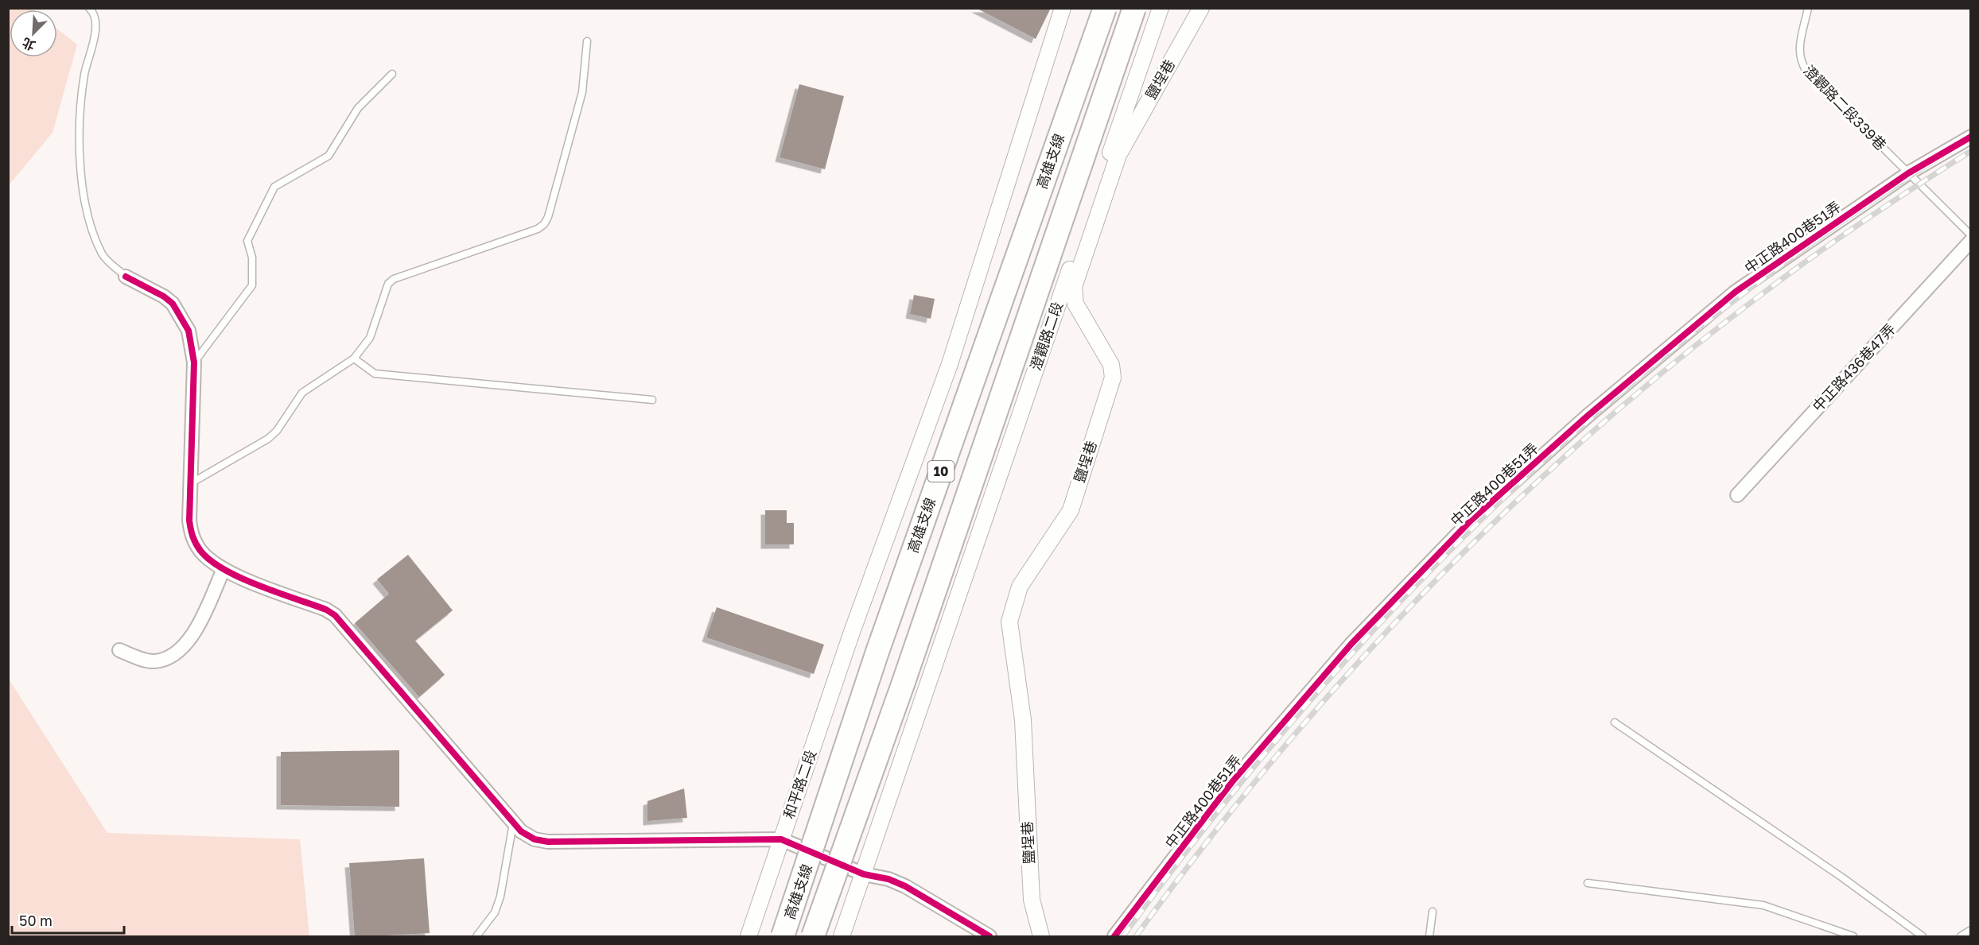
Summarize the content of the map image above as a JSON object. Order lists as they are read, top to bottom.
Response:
{
  "streets": {
    "highway": ["高雄支線", "10"],
    "street": [
      "鹽埕巷",
      "中正路400巷51弄",
      "澄觀路二段",
      "中正路436巷47弄",
      "和平路二段"
    ],
    "lane": ["澄觀路二段339巷"]
  },
  "crossings": [
    ["澄觀路二段339巷", "中正路400巷51弄"]
  ],
  "scale_bar": "50 m",
  "north": "bottom left"
}
